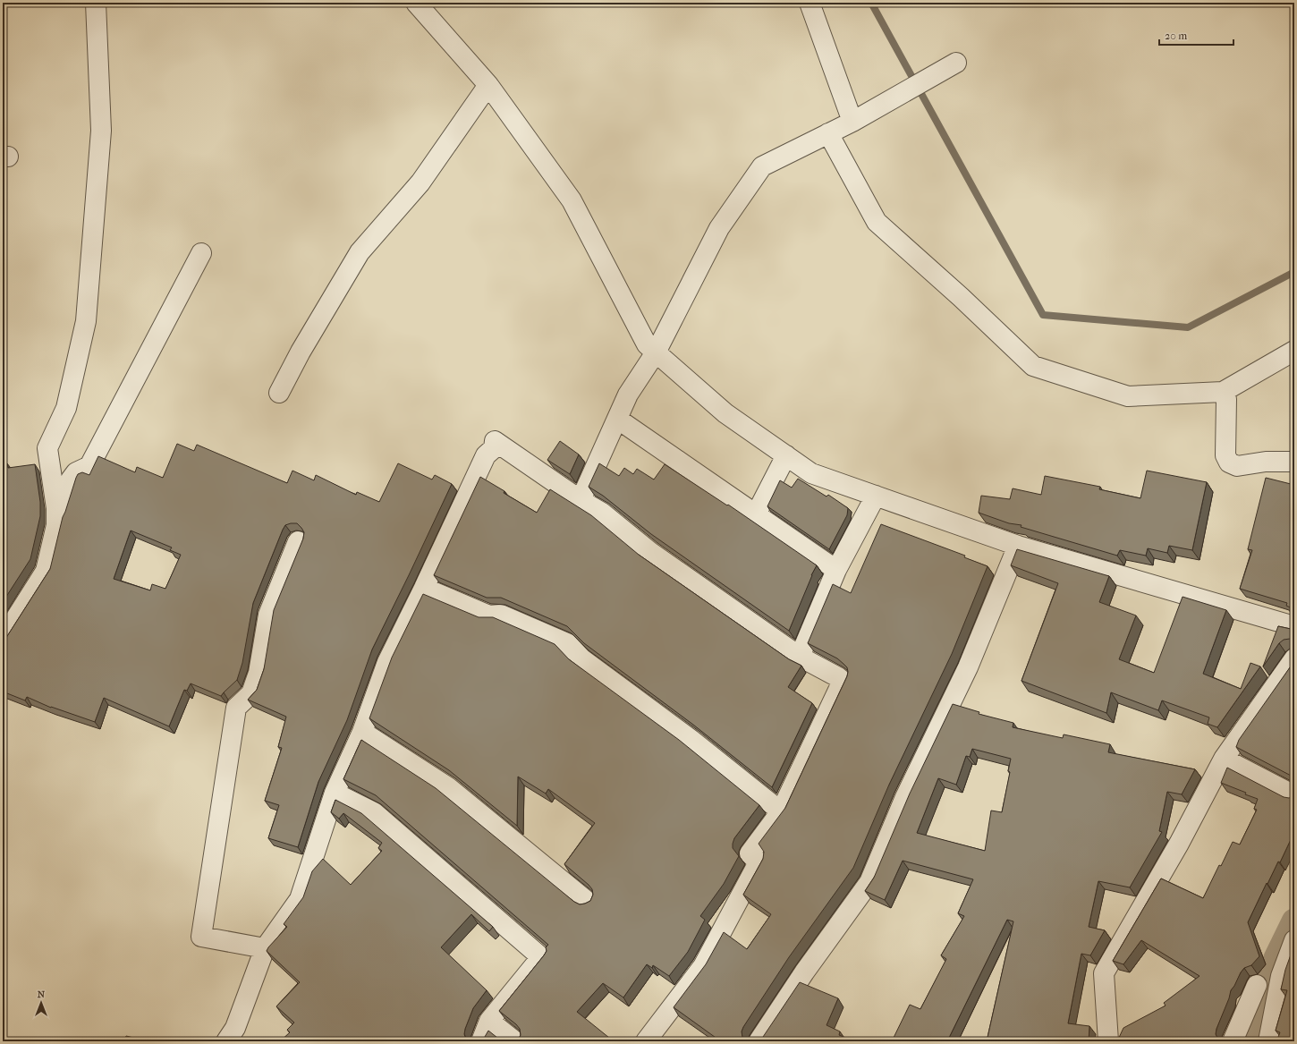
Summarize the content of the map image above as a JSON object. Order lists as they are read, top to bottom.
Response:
{
  "scale_bar": "20 m",
  "north": "top"
}
